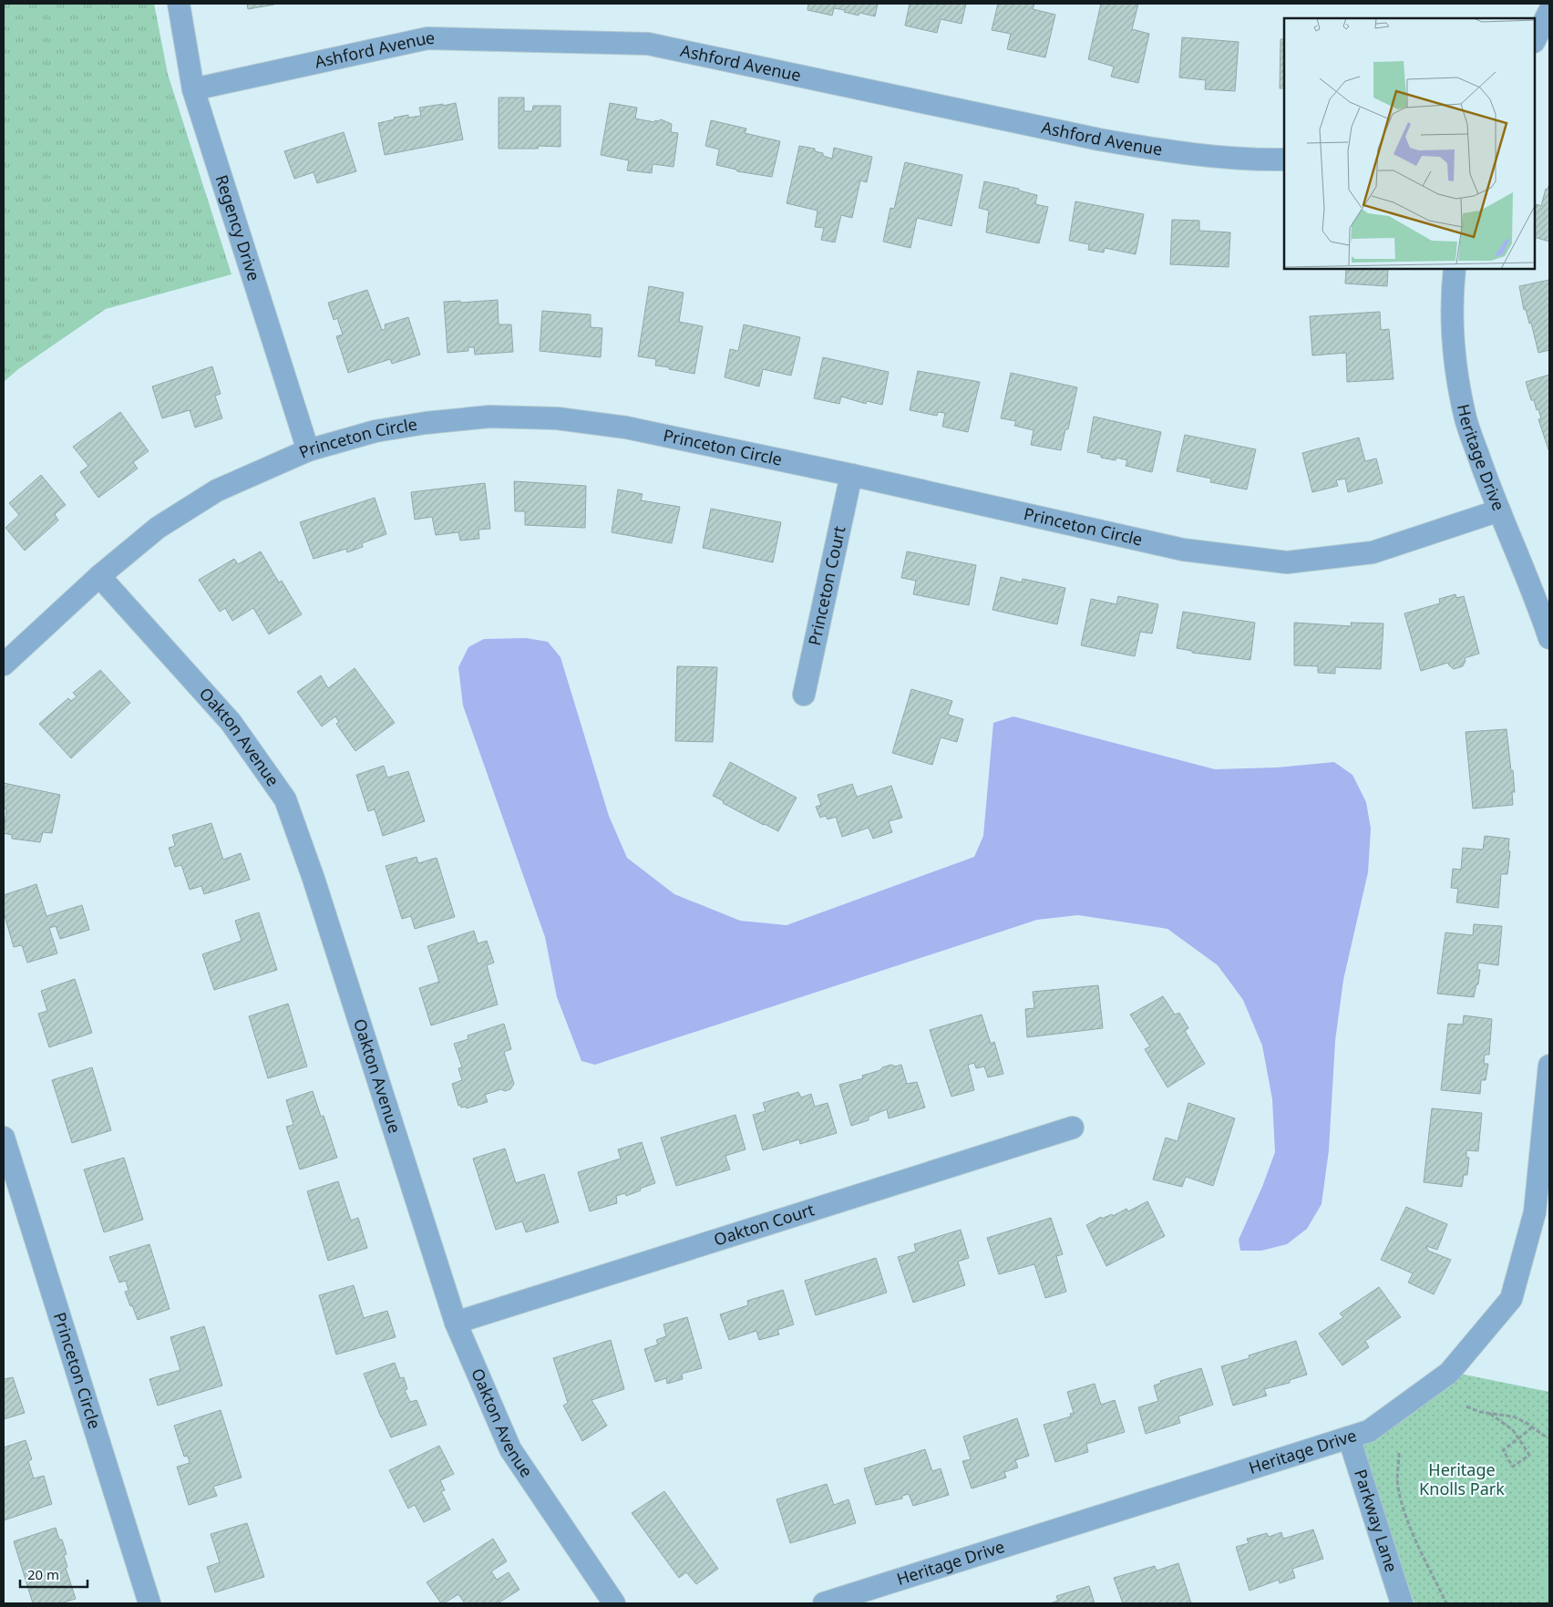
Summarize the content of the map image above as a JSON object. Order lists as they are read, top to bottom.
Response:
{
  "streets": {
    "street": [
      "Ashford Avenue",
      "Regency Drive",
      "Princeton Circle",
      "Heritage Drive",
      "Princeton Court",
      "Oakton Avenue",
      "Oakton Court",
      "Parkway Lane"
    ]
  },
  "crossings": [
    ["Ashford Avenue", "Regency Drive"],
    ["Regency Drive", "Princeton Circle"],
    ["Princeton Circle", "Heritage Drive"],
    ["Princeton Circle", "Princeton Court"],
    ["Princeton Circle", "Oakton Avenue"],
    ["Heritage Drive", "Parkway Lane"],
    ["Oakton Avenue", "Oakton Court"]
  ],
  "parks": ["Heritage Knolls Park"],
  "scale_bar": "20 m"
}
